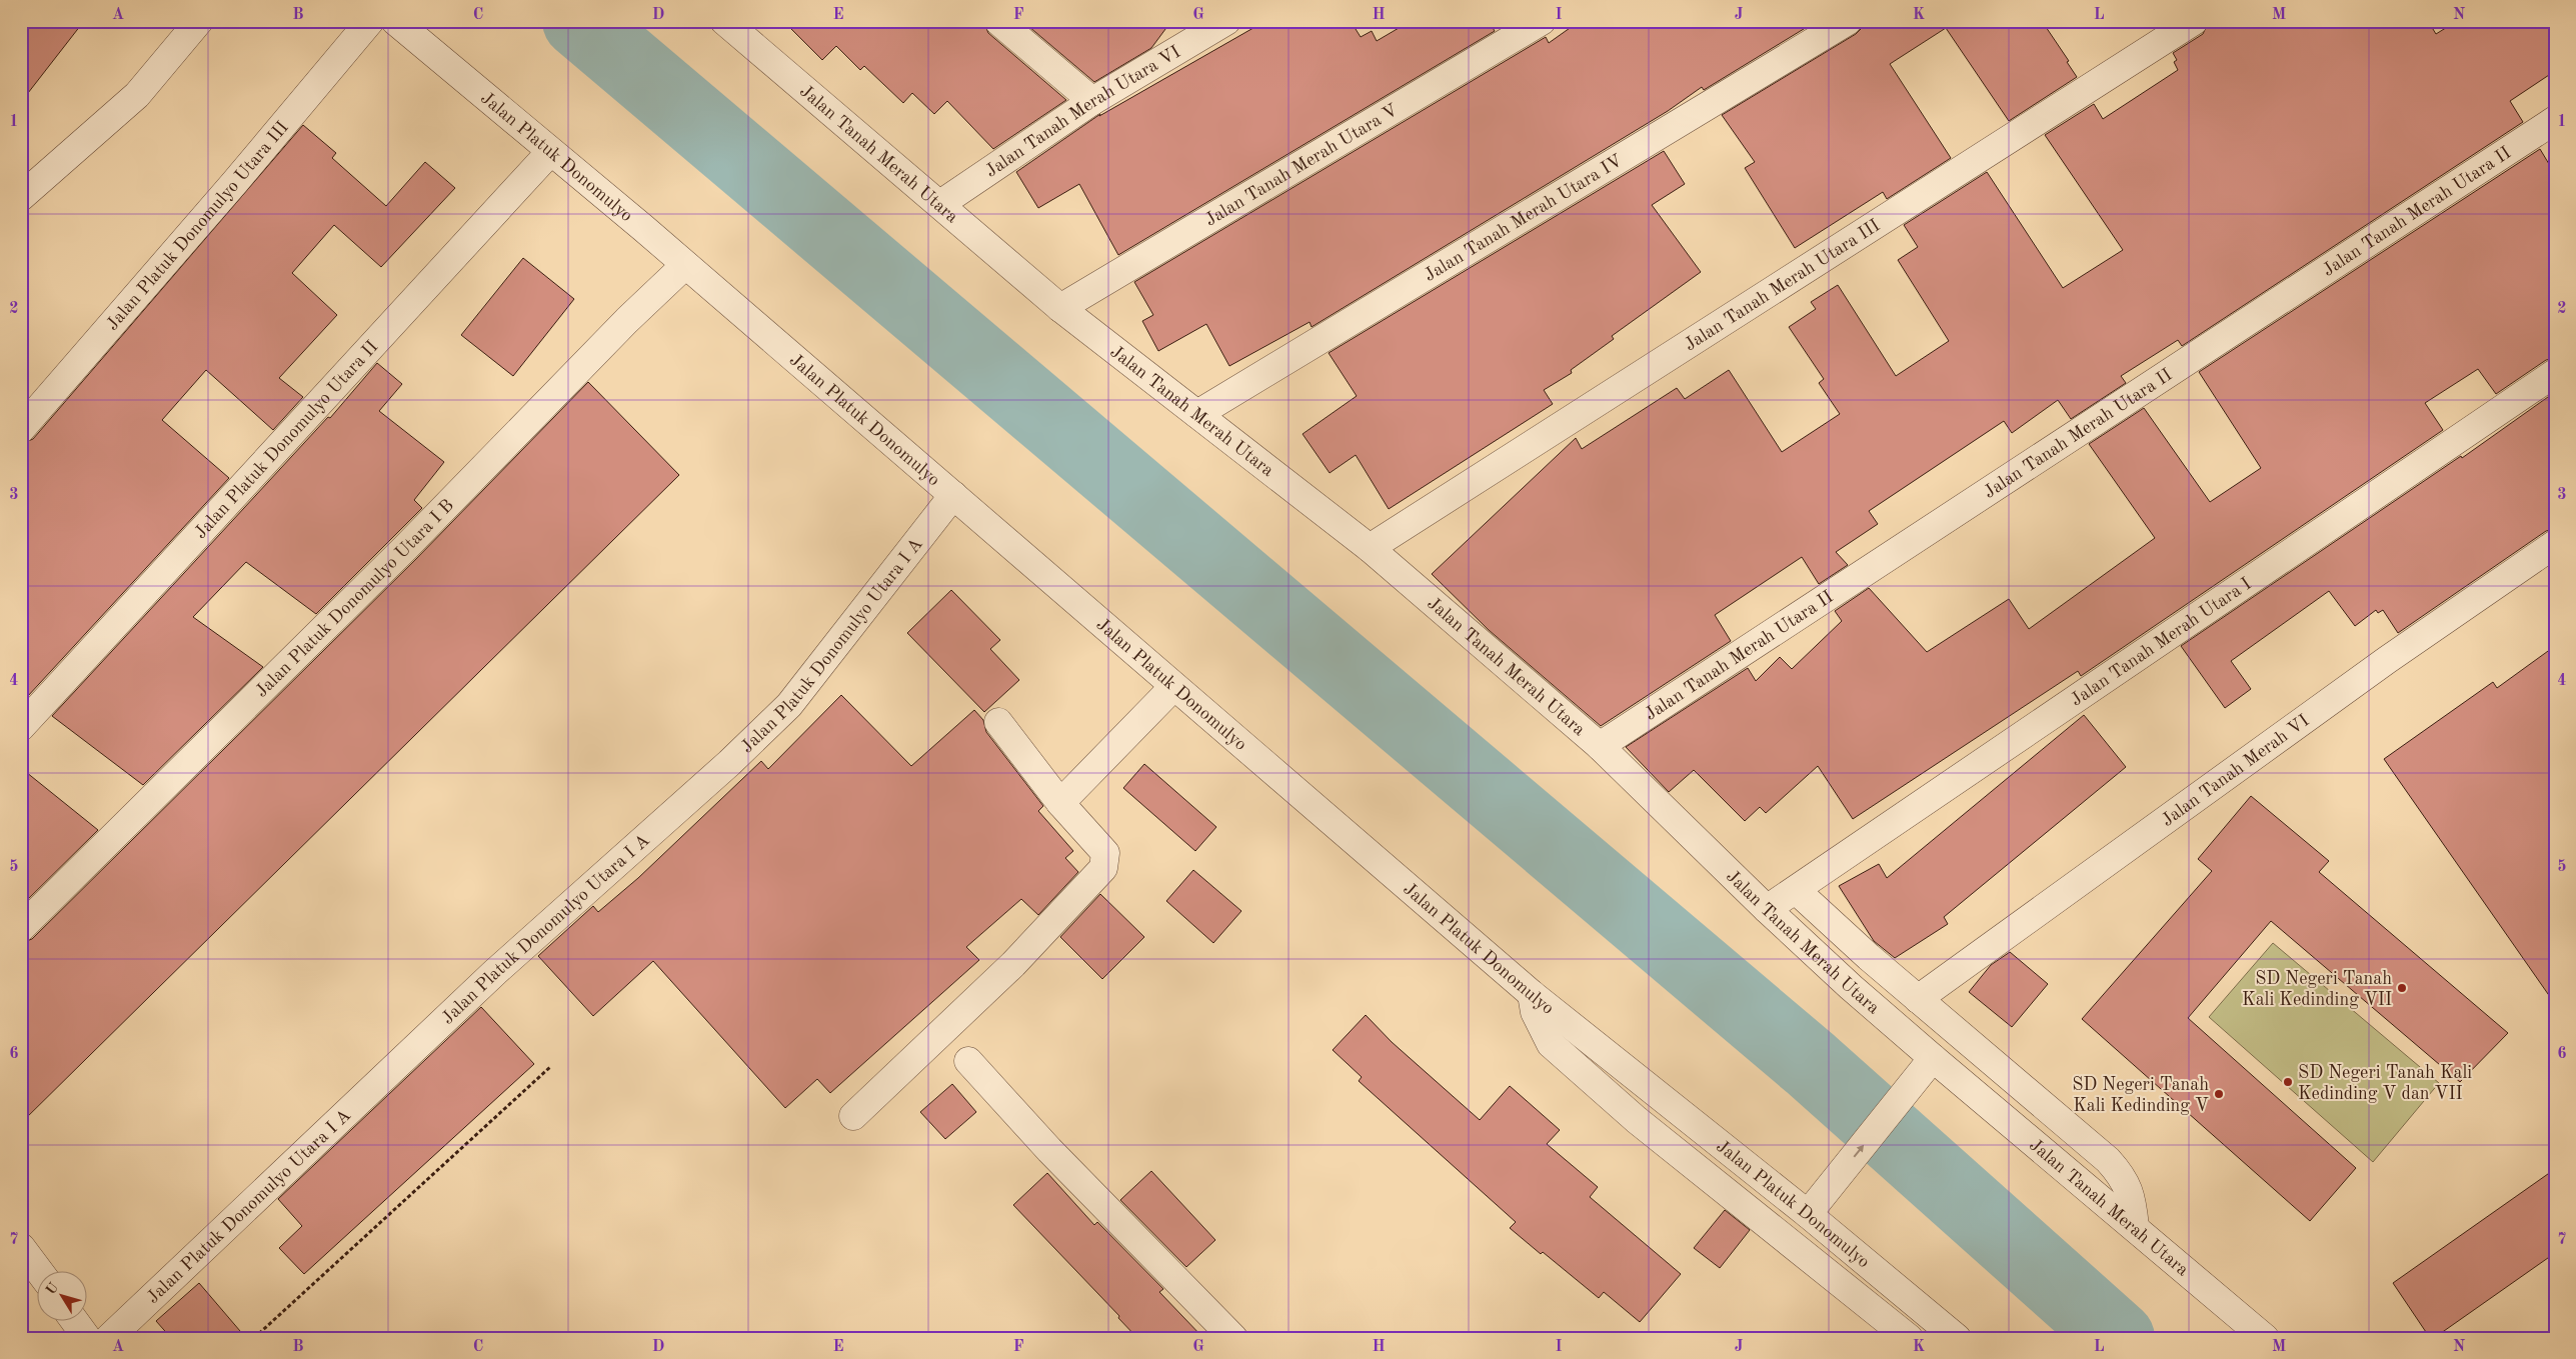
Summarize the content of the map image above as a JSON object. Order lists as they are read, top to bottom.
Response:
{
  "streets": {
    "street": [
      "Jalan Tanah Merah Utara VI",
      "Jalan Tanah Merah Utara",
      "Jalan Platuk Donomulyo",
      "Jalan Tanah Merah Utara V",
      "Jalan Tanah Merah Utara II",
      "Jalan Tanah Merah Utara IV",
      "Jalan Platuk Donomulyo Utara III",
      "Jalan Tanah Merah Utara III",
      "Jalan Platuk Donomulyo Utara II",
      "Jalan Platuk Donomulyo Utara I B",
      "Jalan Tanah Merah Utara I",
      "Jalan Platuk Donomulyo Utara I A",
      "Jalan Tanah Merah VI"
    ]
  },
  "crossings": [
    ["Jalan Tanah Merah Utara VI", "Jalan Tanah Merah Utara"],
    ["Jalan Tanah Merah Utara", "Jalan Tanah Merah Utara V"],
    ["Jalan Tanah Merah Utara", "Jalan Tanah Merah Utara II"],
    ["Jalan Tanah Merah Utara", "Jalan Tanah Merah Utara IV"],
    ["Jalan Tanah Merah Utara", "Jalan Tanah Merah Utara III"],
    ["Jalan Tanah Merah Utara", "Jalan Tanah Merah Utara I"],
    ["Jalan Platuk Donomulyo", "Jalan Platuk Donomulyo Utara II"],
    ["Jalan Platuk Donomulyo", "Jalan Platuk Donomulyo Utara I B"],
    ["Jalan Platuk Donomulyo", "Jalan Platuk Donomulyo Utara I A"]
  ],
  "places": ["SD Negeri Tanah Kali Kedinding VII", "SD Negeri Tanah Kali Kedinding V dan VII", "SD Negeri Tanah Kali Kedinding V"],
  "north": "top left",
  "grid": {
    "columns": [
      "A",
      "B",
      "C",
      "D",
      "E",
      "F",
      "G",
      "H",
      "I",
      "J",
      "K",
      "L",
      "M",
      "N"
    ],
    "rows": [
      "1",
      "2",
      "3",
      "4",
      "5",
      "6",
      "7"
    ]
  }
}
